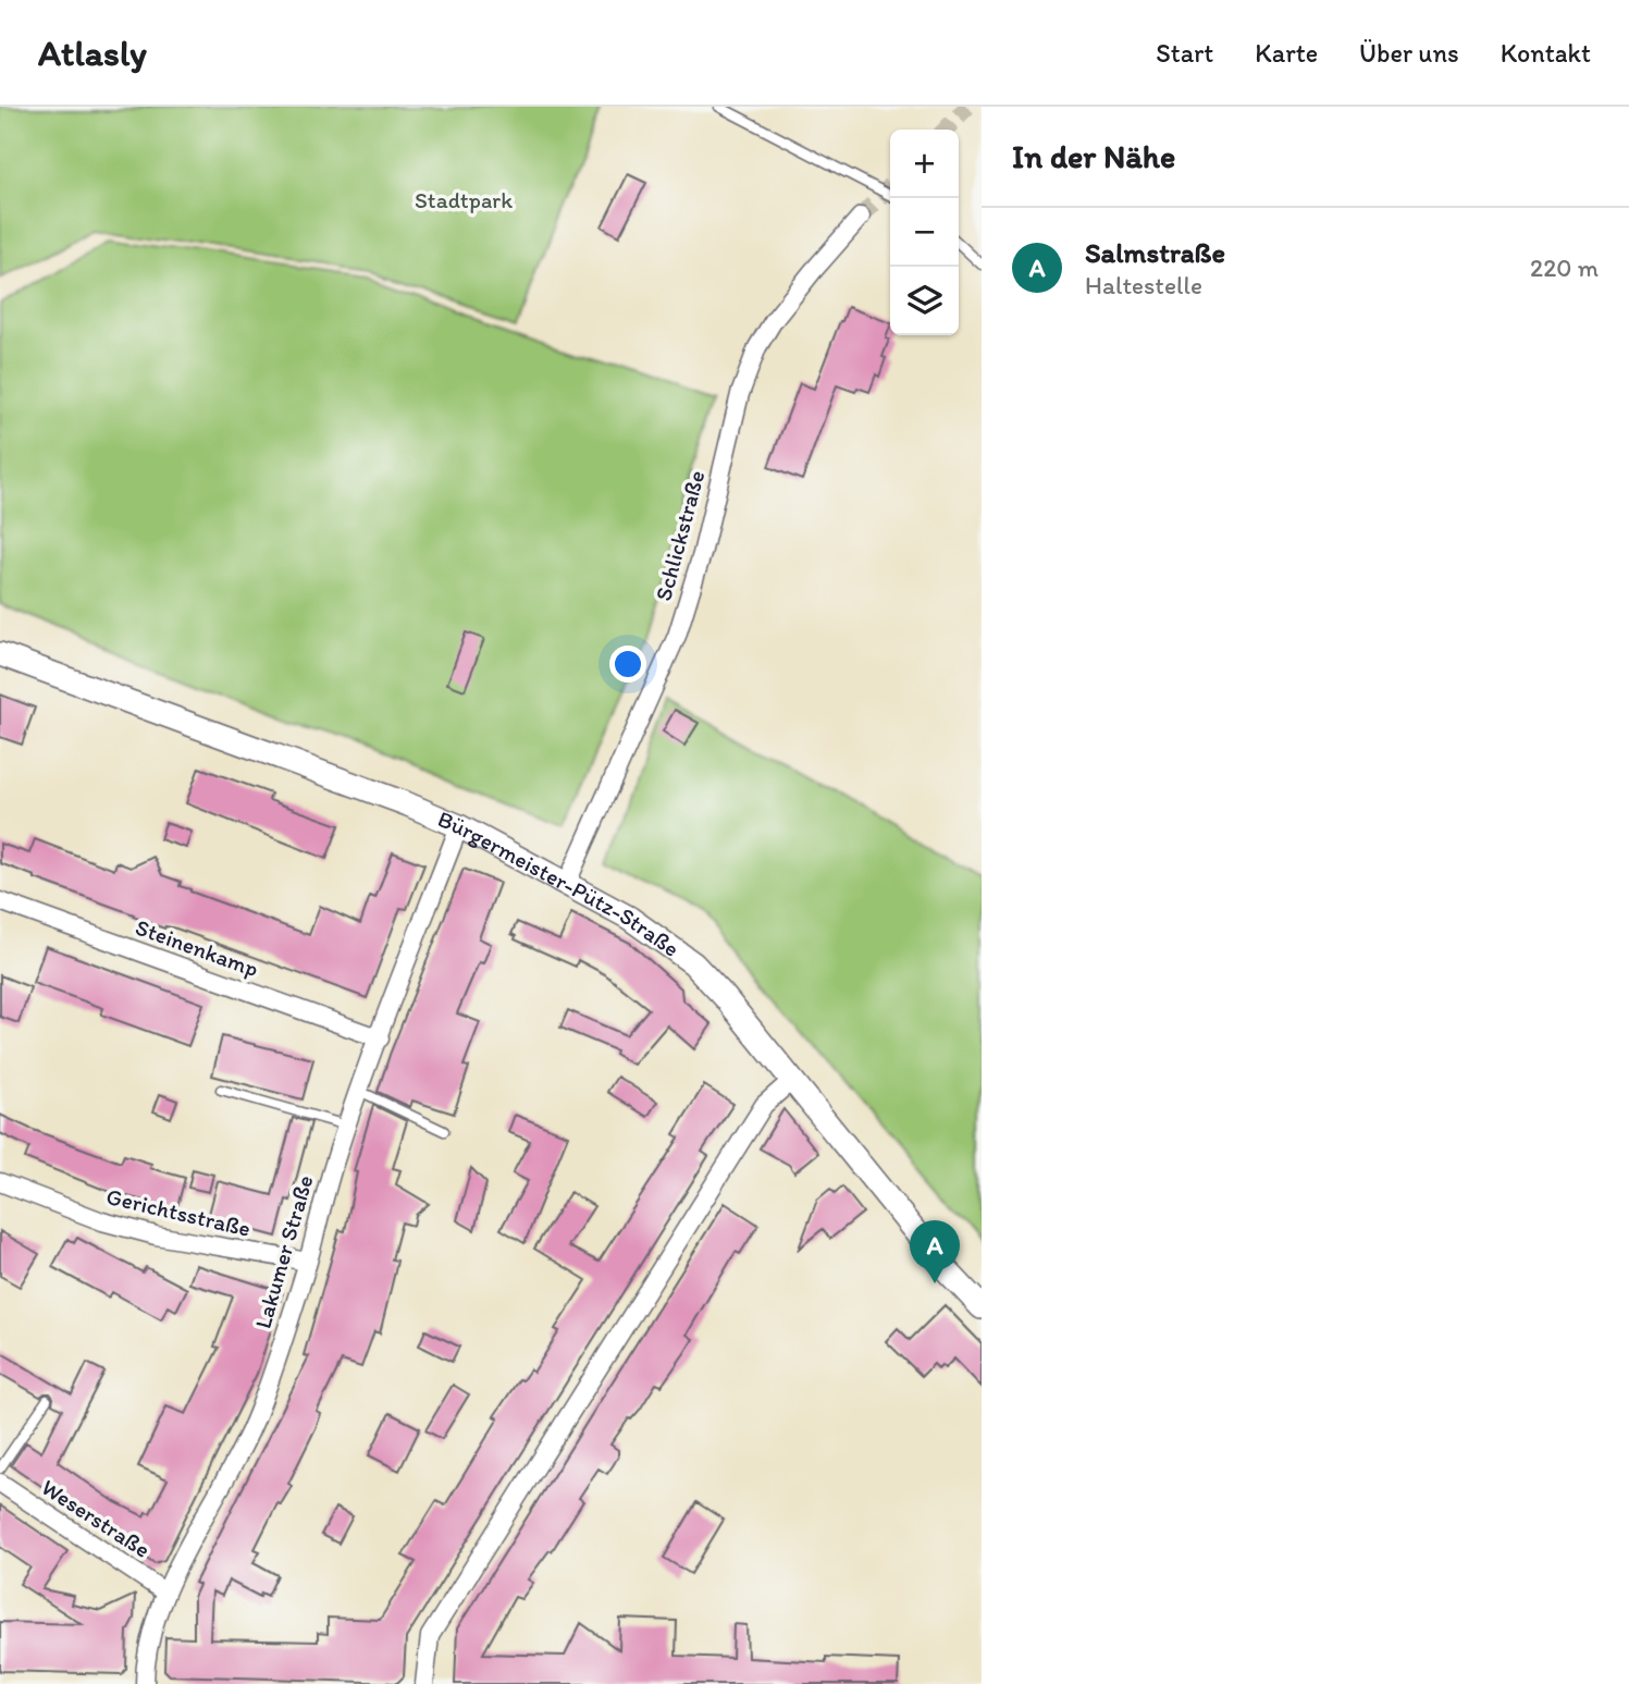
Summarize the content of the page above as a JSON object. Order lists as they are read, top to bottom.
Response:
{
  "streets": {
    "main road": ["Bürgermeister-Pütz-Straße"],
    "street": [
      "Schlickstraße",
      "Steinenkamp",
      "Gerichtsstraße",
      "Lakumer Straße",
      "Weserstraße"
    ]
  },
  "crossings": [
    ["Schlickstraße", "Bürgermeister-Pütz-Straße"],
    ["Bürgermeister-Pütz-Straße", "Lakumer Straße"],
    ["Steinenkamp", "Lakumer Straße"],
    ["Gerichtsstraße", "Lakumer Straße"],
    ["Lakumer Straße", "Weserstraße"]
  ],
  "parks": ["Stadtpark"],
  "page": {
    "header": "Atlasly",
    "nav": [
      "Start",
      "Karte",
      "Über uns",
      "Kontakt"
    ],
    "heading": "In der Nähe",
    "map_buttons": ["+", "−"],
    "list": [
      {
        "mark": "A",
        "name": "Salmstraße",
        "note": "Haltestelle",
        "value": "220 m"
      }
    ],
    "pins": "A"
  }
}
